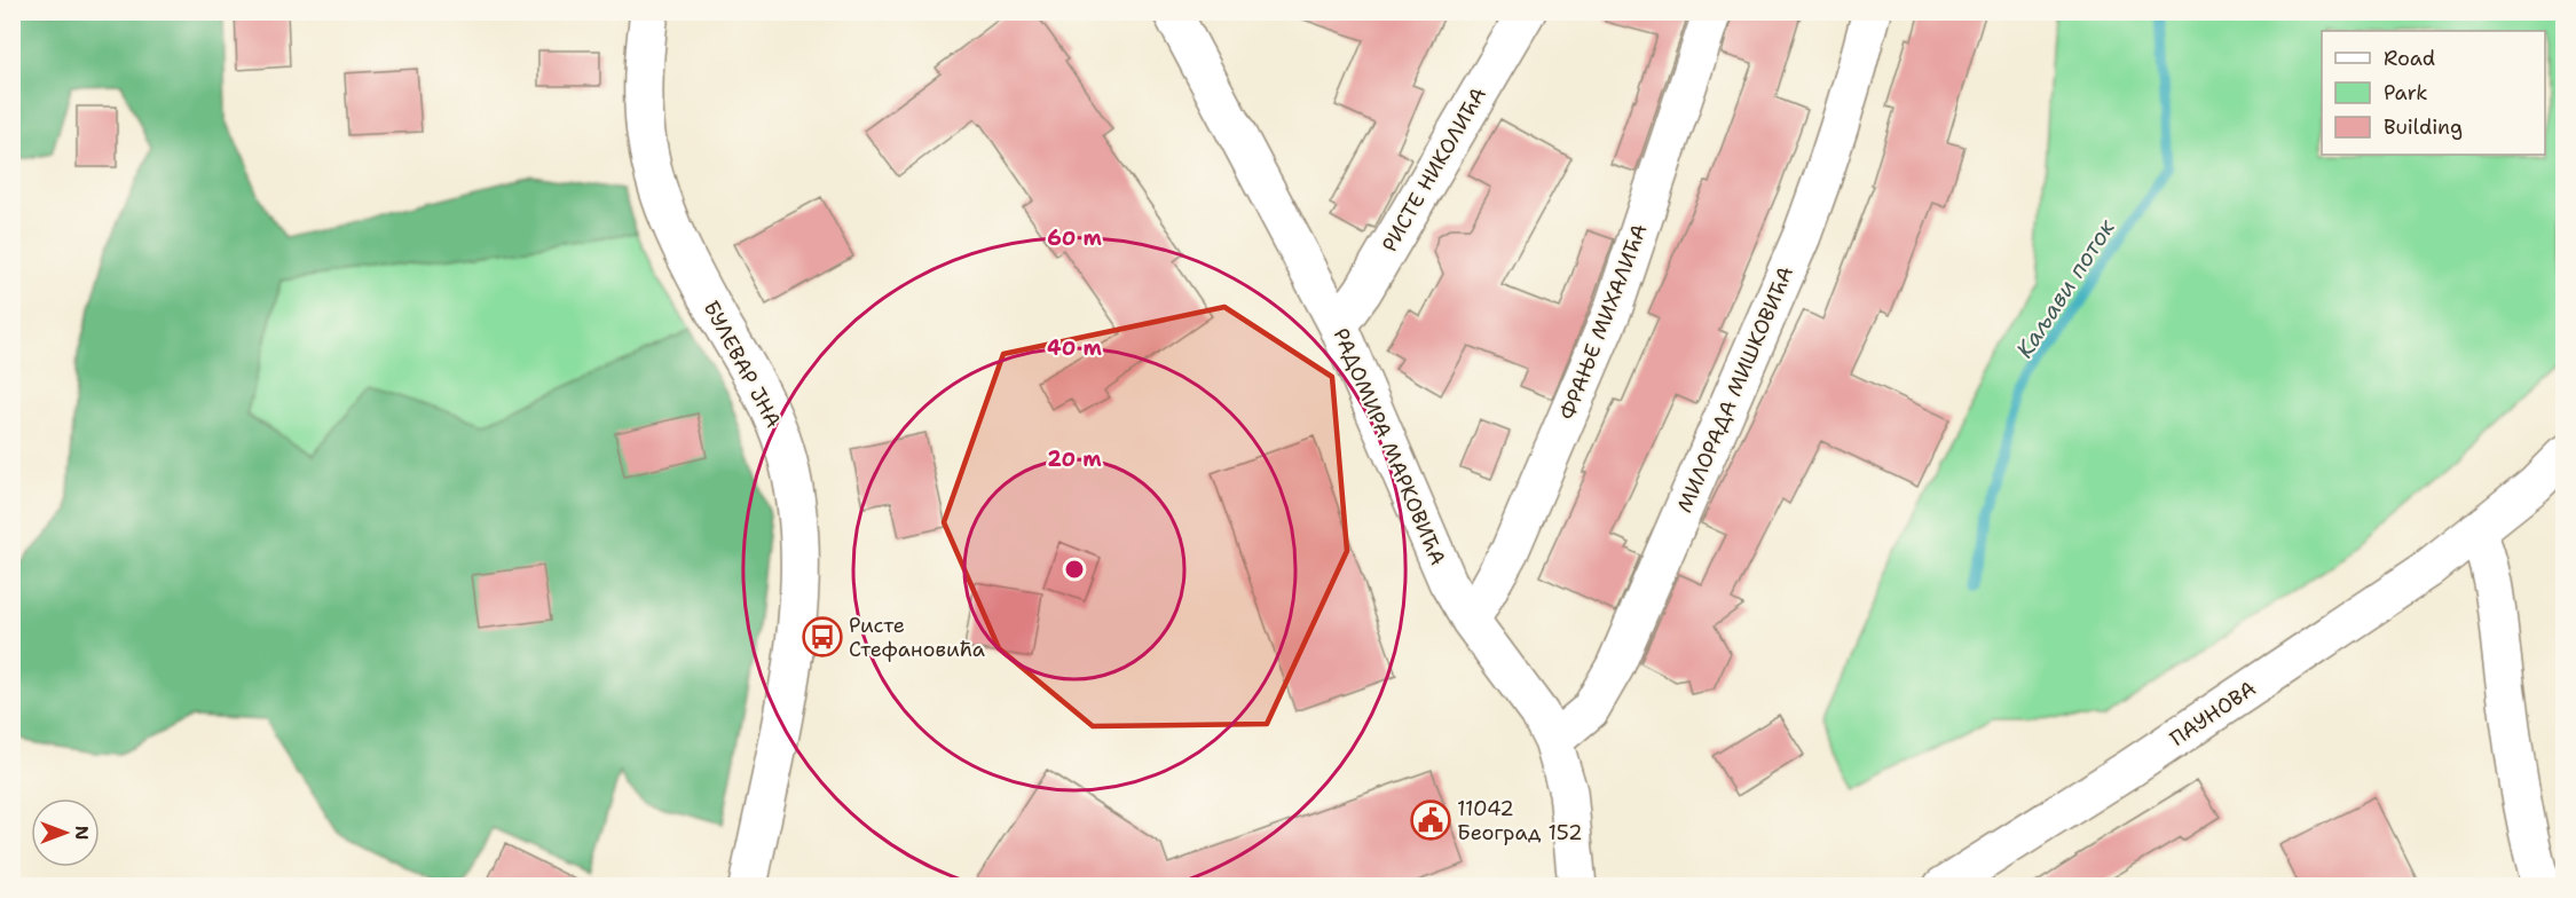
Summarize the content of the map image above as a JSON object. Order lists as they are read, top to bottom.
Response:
{
  "streets": {
    "street": [
      "РИСТЕ НИКОЛИЋА",
      "ФРАЊЕ МИХАЛИЋА",
      "БУЛЕВАР ЈНА",
      "МИЛОРАДА МИШКОВИЋА",
      "РАДОМИРА МАРКОВИЋА",
      "ПАУНОВА"
    ]
  },
  "crossings": [
    ["РИСТЕ НИКОЛИЋА", "РАДОМИРА МАРКОВИЋА"],
    ["ФРАЊЕ МИХАЛИЋА", "РАДОМИРА МАРКОВИЋА"],
    ["МИЛОРАДА МИШКОВИЋА", "РАДОМИРА МАРКОВИЋА"]
  ],
  "water": ["Каљави поток"],
  "places": {
    "bus stop": ["Ристе Стефановића"],
    "public building": ["11042 Београд 152"]
  },
  "legend": ["Road", "Park", "Building"],
  "north": "right",
  "rings": ["60 m", "40 m", "20 m"]
}
